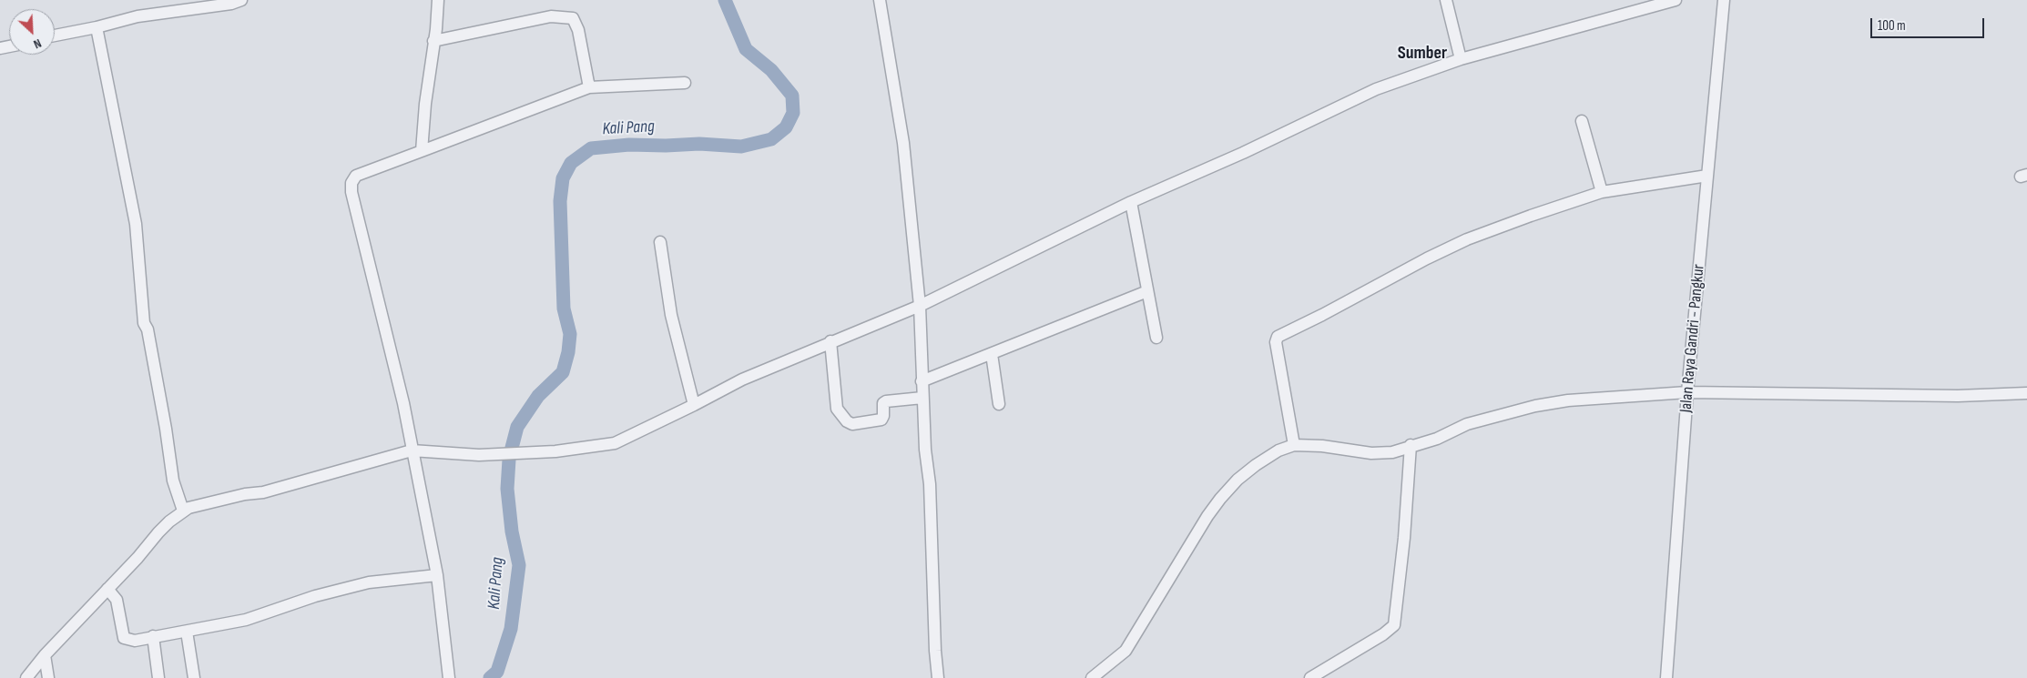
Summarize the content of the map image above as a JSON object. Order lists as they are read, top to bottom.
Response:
{
  "streets": {
    "street": ["Jalan Raya Gandri - Pangkur"]
  },
  "districts": ["Sumber"],
  "water": ["Kali Pang"],
  "scale_bar": "100 m",
  "north": "bottom right"
}
